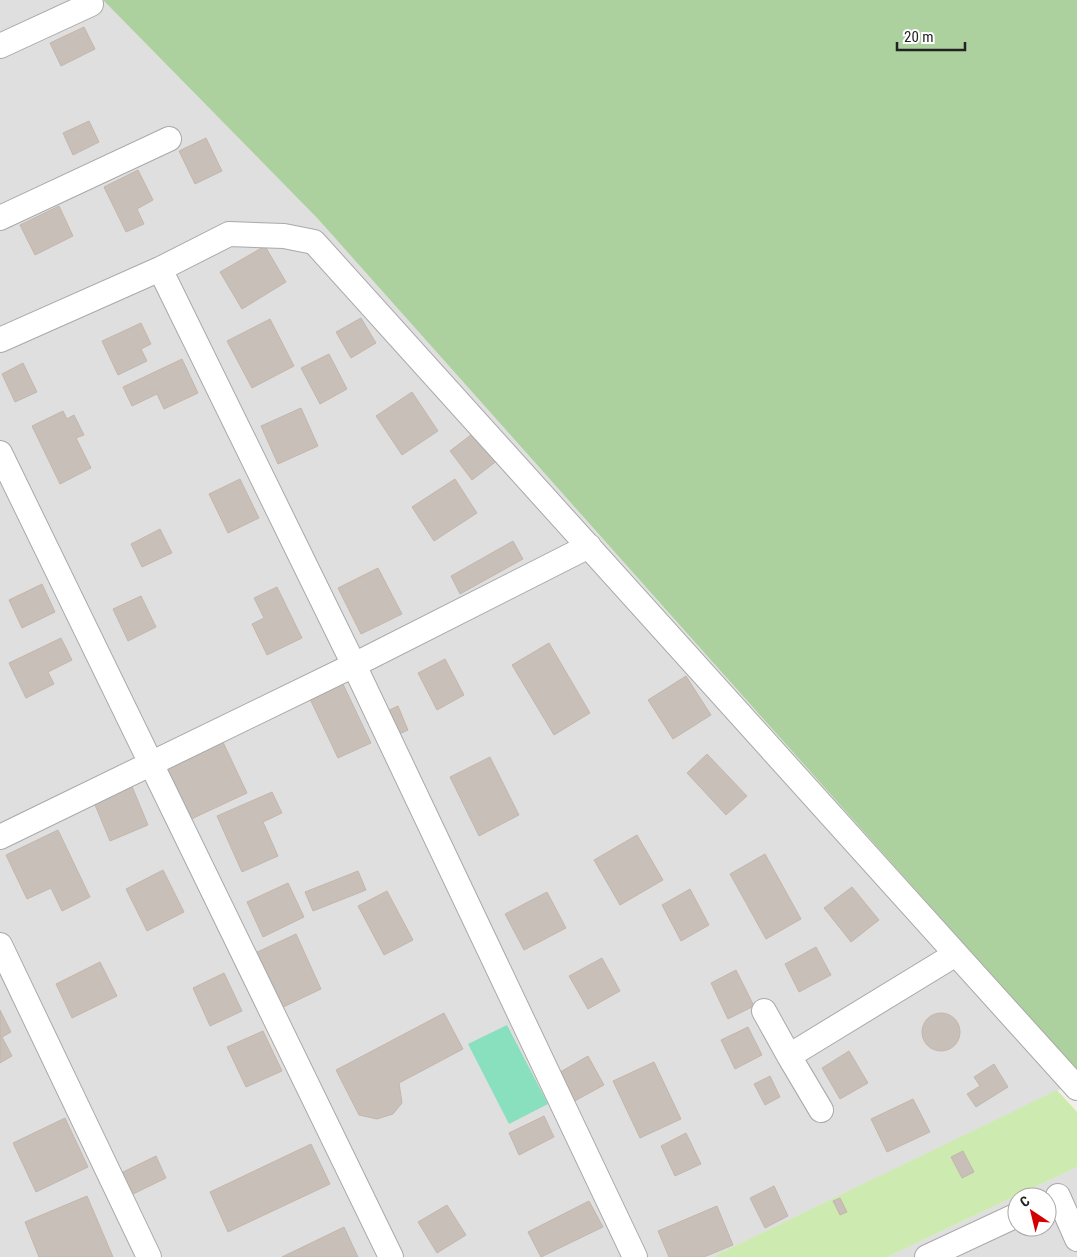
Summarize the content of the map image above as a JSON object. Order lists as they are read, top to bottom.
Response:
{
  "scale_bar": "20 m",
  "north": "top left"
}
